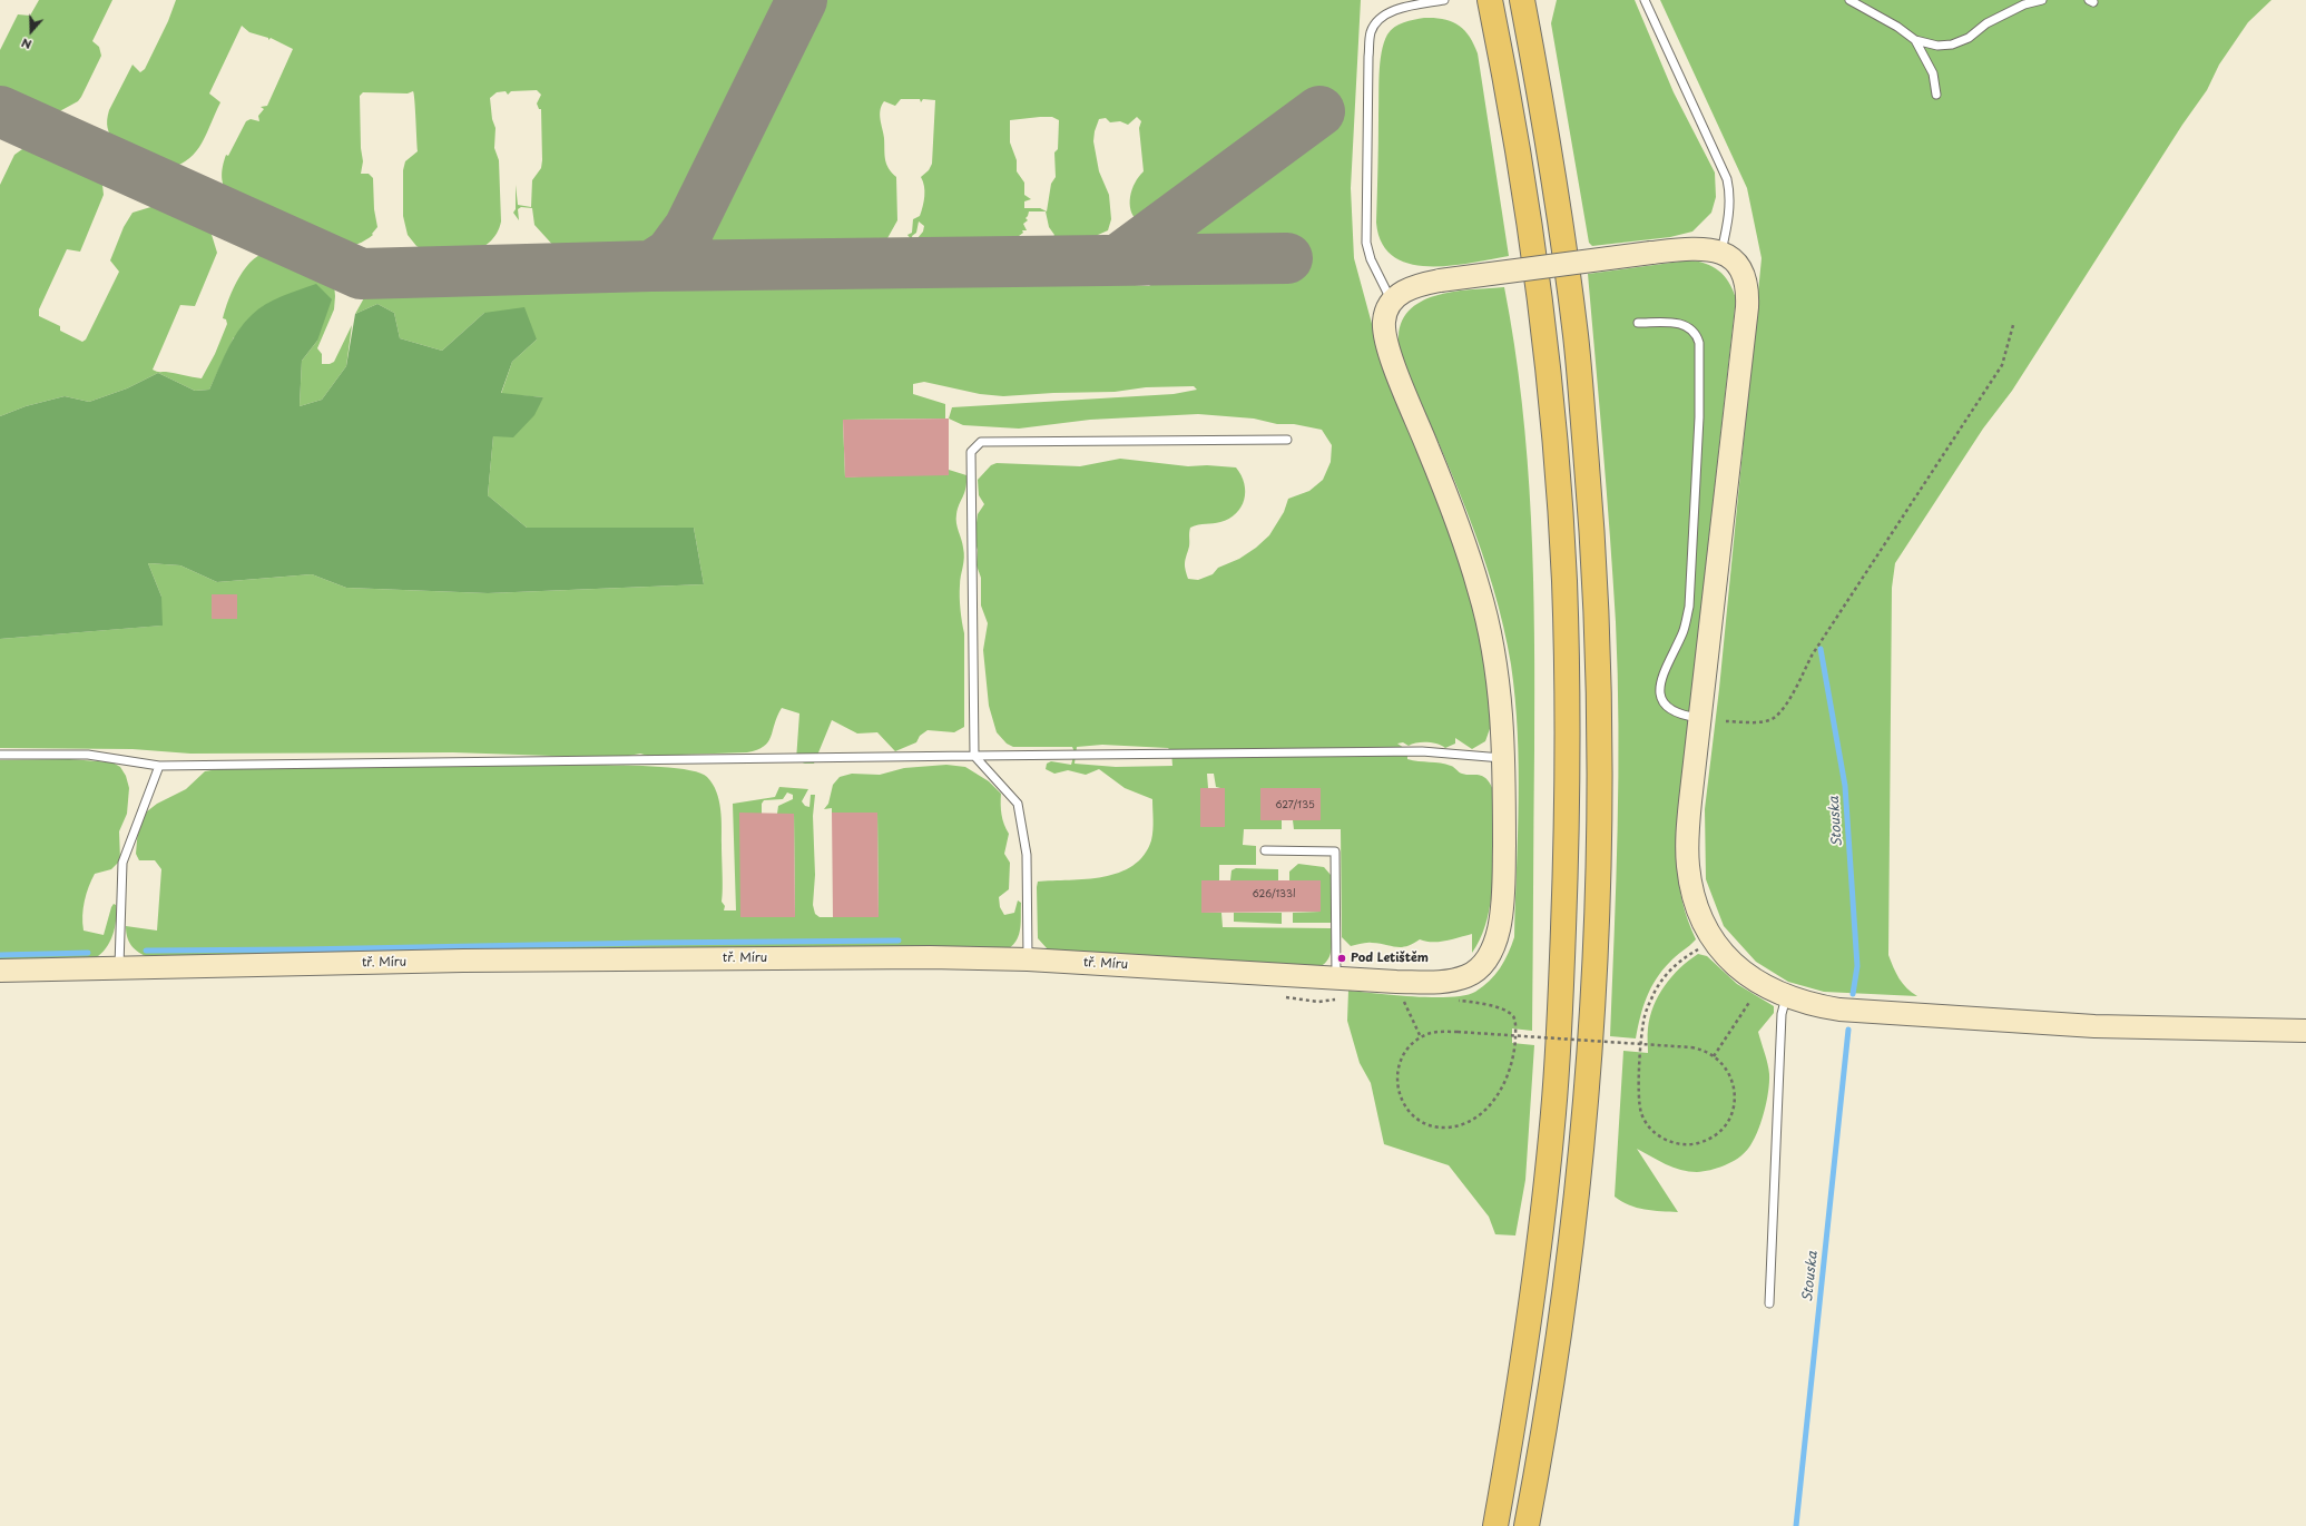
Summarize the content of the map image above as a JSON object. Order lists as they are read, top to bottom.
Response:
{
  "streets": {
    "main road": ["tř. Míru"]
  },
  "water": ["Stouska"],
  "places": ["Pod Letištěm"],
  "house_numbers": ["627/135", "626/133l"],
  "north": "bottom"
}
